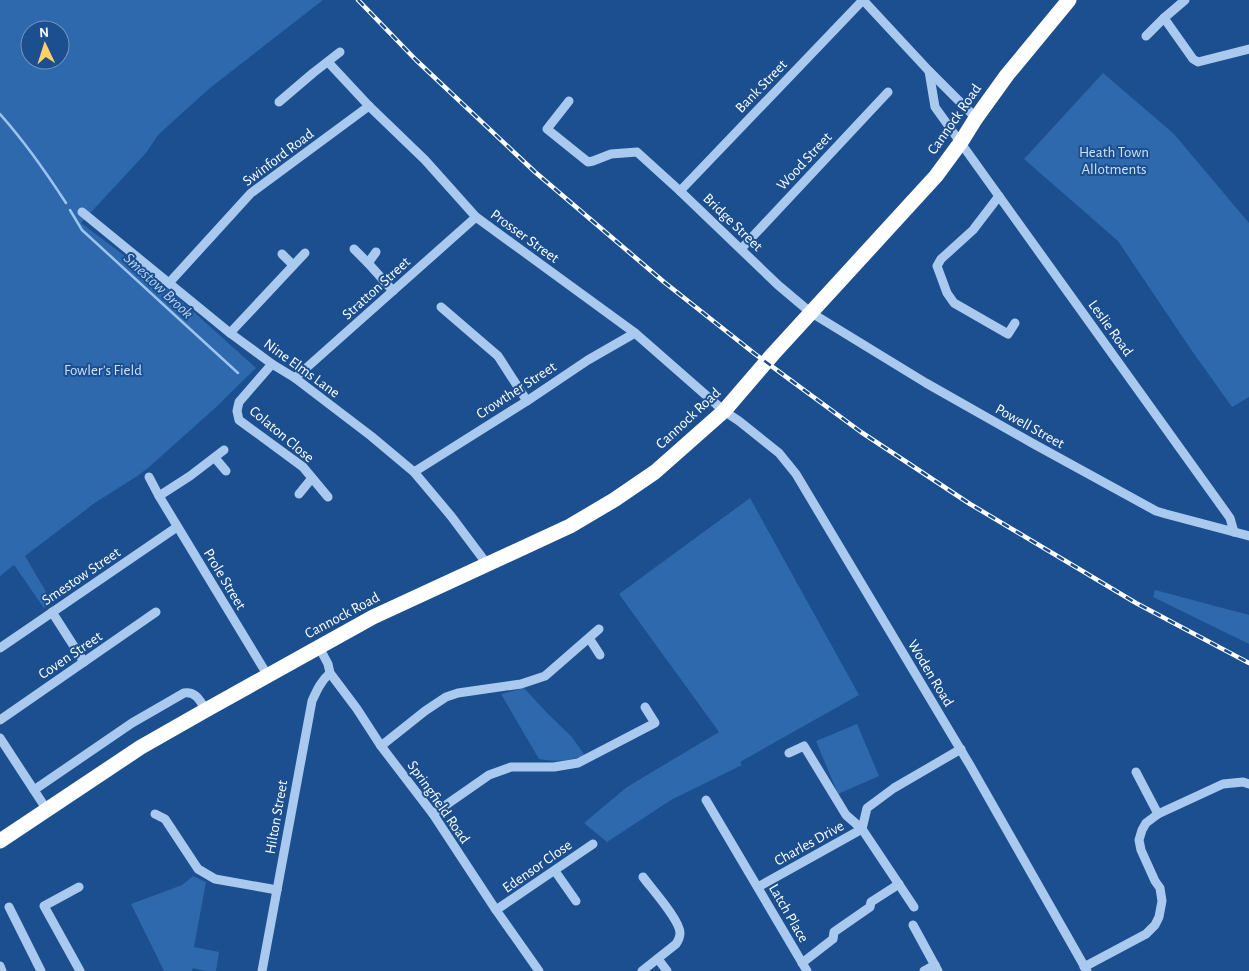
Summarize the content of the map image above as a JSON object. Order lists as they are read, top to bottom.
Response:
{
  "streets": {
    "highway": ["Cannock Road"],
    "street": [
      "Bank Street",
      "Swinford Road",
      "Wood Street",
      "Bridge Street",
      "Prosser Street",
      "Stratton Street",
      "Leslie Road",
      "Nine Elms Lane",
      "Crowther Street",
      "Powell Street",
      "Colaton Close",
      "Smestow Street",
      "Prole Street",
      "Coven Street",
      "Woden Road",
      "Springfield Road",
      "Hilton Street",
      "Charles Drive",
      "Edensor Close",
      "Latch Place"
    ]
  },
  "crossings": [
    ["Bank Street", "Bridge Street"],
    ["Cannock Road", "Bridge Street"],
    ["Cannock Road", "Prosser Street"],
    ["Cannock Road", "Leslie Road"],
    ["Cannock Road", "Nine Elms Lane"],
    ["Cannock Road", "Powell Street"],
    ["Cannock Road", "Prole Street"],
    ["Cannock Road", "Woden Road"],
    ["Cannock Road", "Springfield Road"],
    ["Swinford Road", "Prosser Street"],
    ["Swinford Road", "Nine Elms Lane"],
    ["Wood Street", "Bridge Street"],
    ["Bridge Street", "Powell Street"],
    ["Prosser Street", "Stratton Street"],
    ["Prosser Street", "Crowther Street"],
    ["Prosser Street", "Woden Road"],
    ["Stratton Street", "Nine Elms Lane"],
    ["Leslie Road", "Powell Street"],
    ["Nine Elms Lane", "Crowther Street"],
    ["Nine Elms Lane", "Colaton Close"],
    ["Smestow Street", "Prole Street"],
    ["Woden Road", "Charles Drive"],
    ["Springfield Road", "Hilton Street"],
    ["Springfield Road", "Edensor Close"],
    ["Charles Drive", "Latch Place"]
  ],
  "water": ["Smestow Brook"],
  "parks": ["Heath Town Allotments", "Fowler's Field"],
  "north": "top"
}
